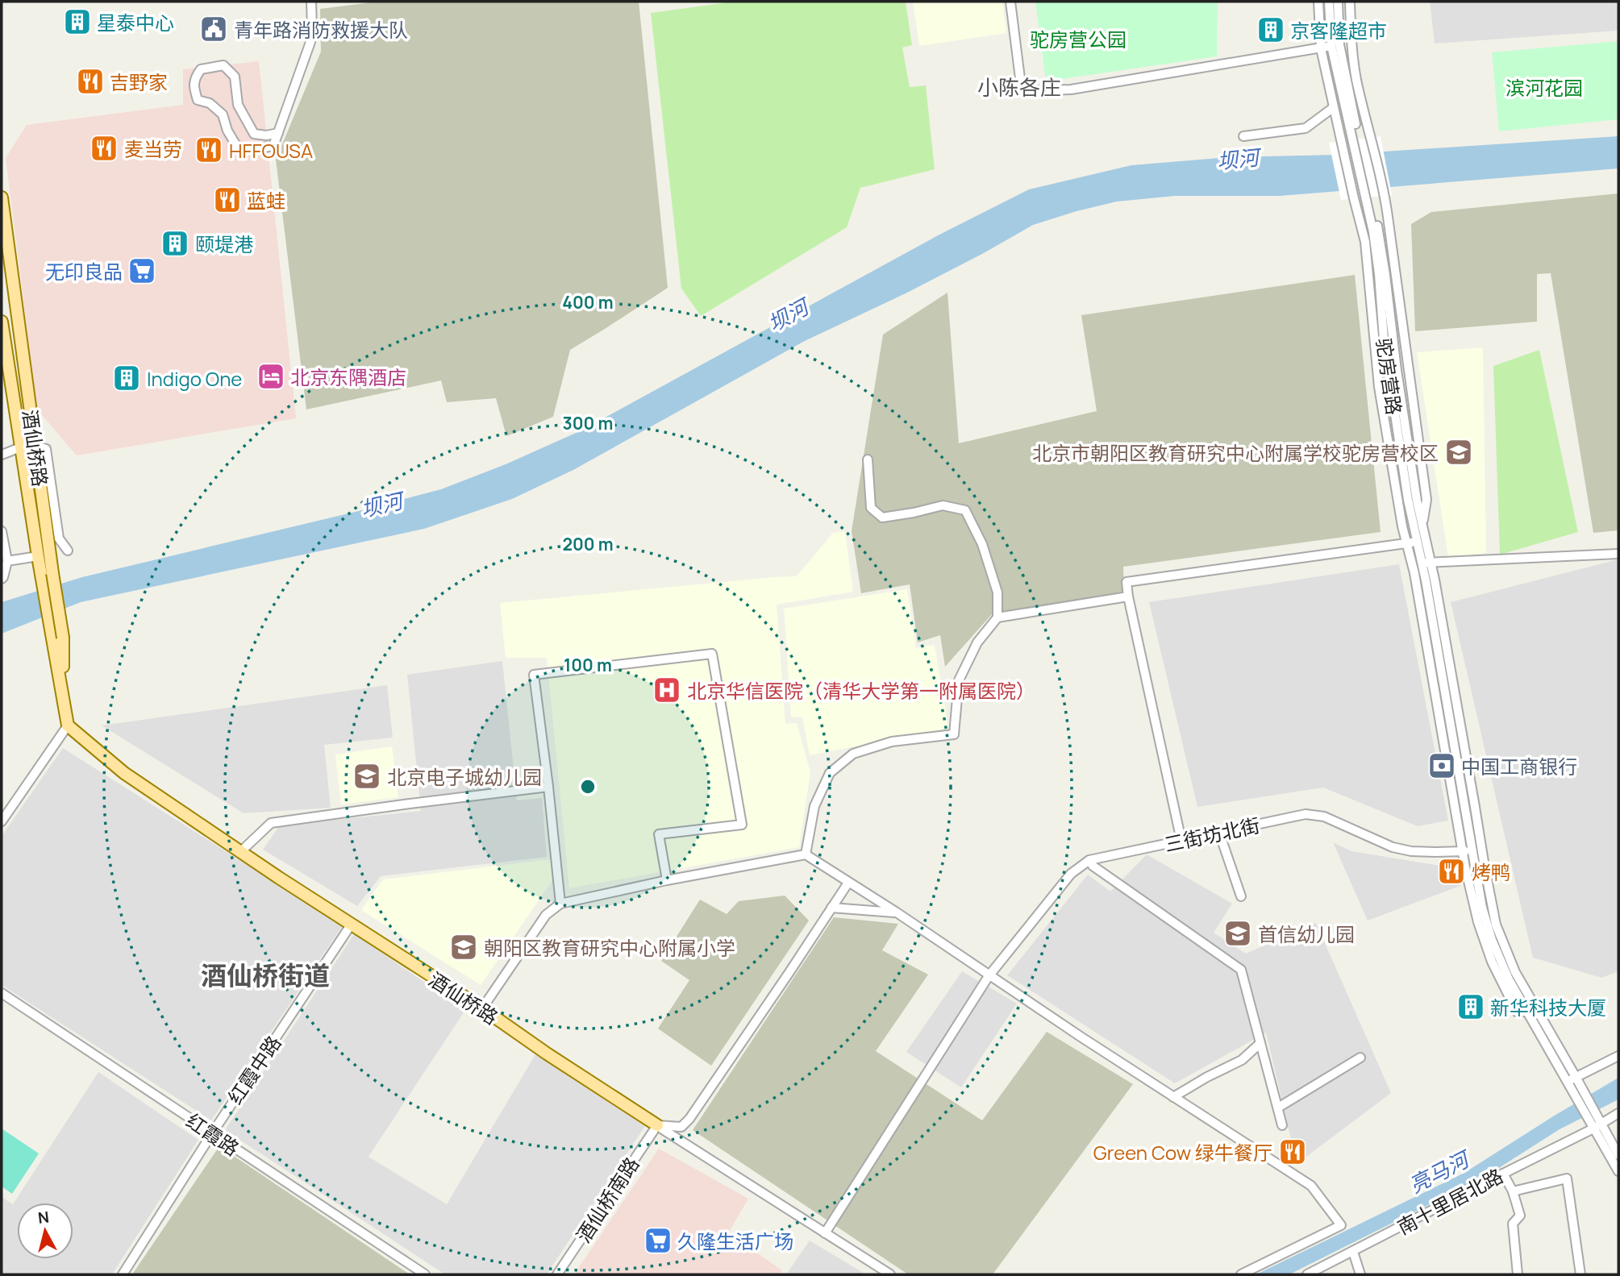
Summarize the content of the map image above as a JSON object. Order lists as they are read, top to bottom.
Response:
{
  "streets": {
    "main road": ["酒仙桥路"],
    "street": [
      "驼房营路",
      "三街坊北街",
      "红霞中路",
      "红霞路",
      "酒仙桥南路",
      "南十里居北路"
    ]
  },
  "crossings": [
    ["驼房营路", "三街坊北街"],
    ["酒仙桥路", "三街坊北街"],
    ["酒仙桥路", "红霞中路"],
    ["酒仙桥路", "酒仙桥南路"],
    ["红霞中路", "红霞路"]
  ],
  "districts": ["小陈各庄", "酒仙桥街道"],
  "water": ["坝河", "亮马河"],
  "parks": ["驼房营公园", "滨河花园"],
  "places": {
    "building": [
      "星泰中心",
      "京客隆超市",
      "颐堤港",
      "Indigo One",
      "新华科技大厦"
    ],
    "public building": ["青年路消防救援大队"],
    "restaurant": [
      "吉野家",
      "麦当劳",
      "HFFOUSA",
      "蓝蛙",
      "烤鸭",
      "Green Cow 绿牛餐厅"
    ],
    "supermarket": ["无印良品", "久隆生活广场"],
    "hotel": ["北京东隅酒店"],
    "school or university": [
      "北京市朝阳区教育研究中心附属学校驼房营校区",
      "北京电子城幼儿园",
      "首信幼儿园",
      "朝阳区教育研究中心附属小学"
    ],
    "hospital": ["北京华信医院（清华大学第一附属医院）"],
    "bank": ["中国工商银行"]
  },
  "north": "top",
  "rings": [
    "400 m",
    "300 m",
    "200 m",
    "100 m"
  ]
}
